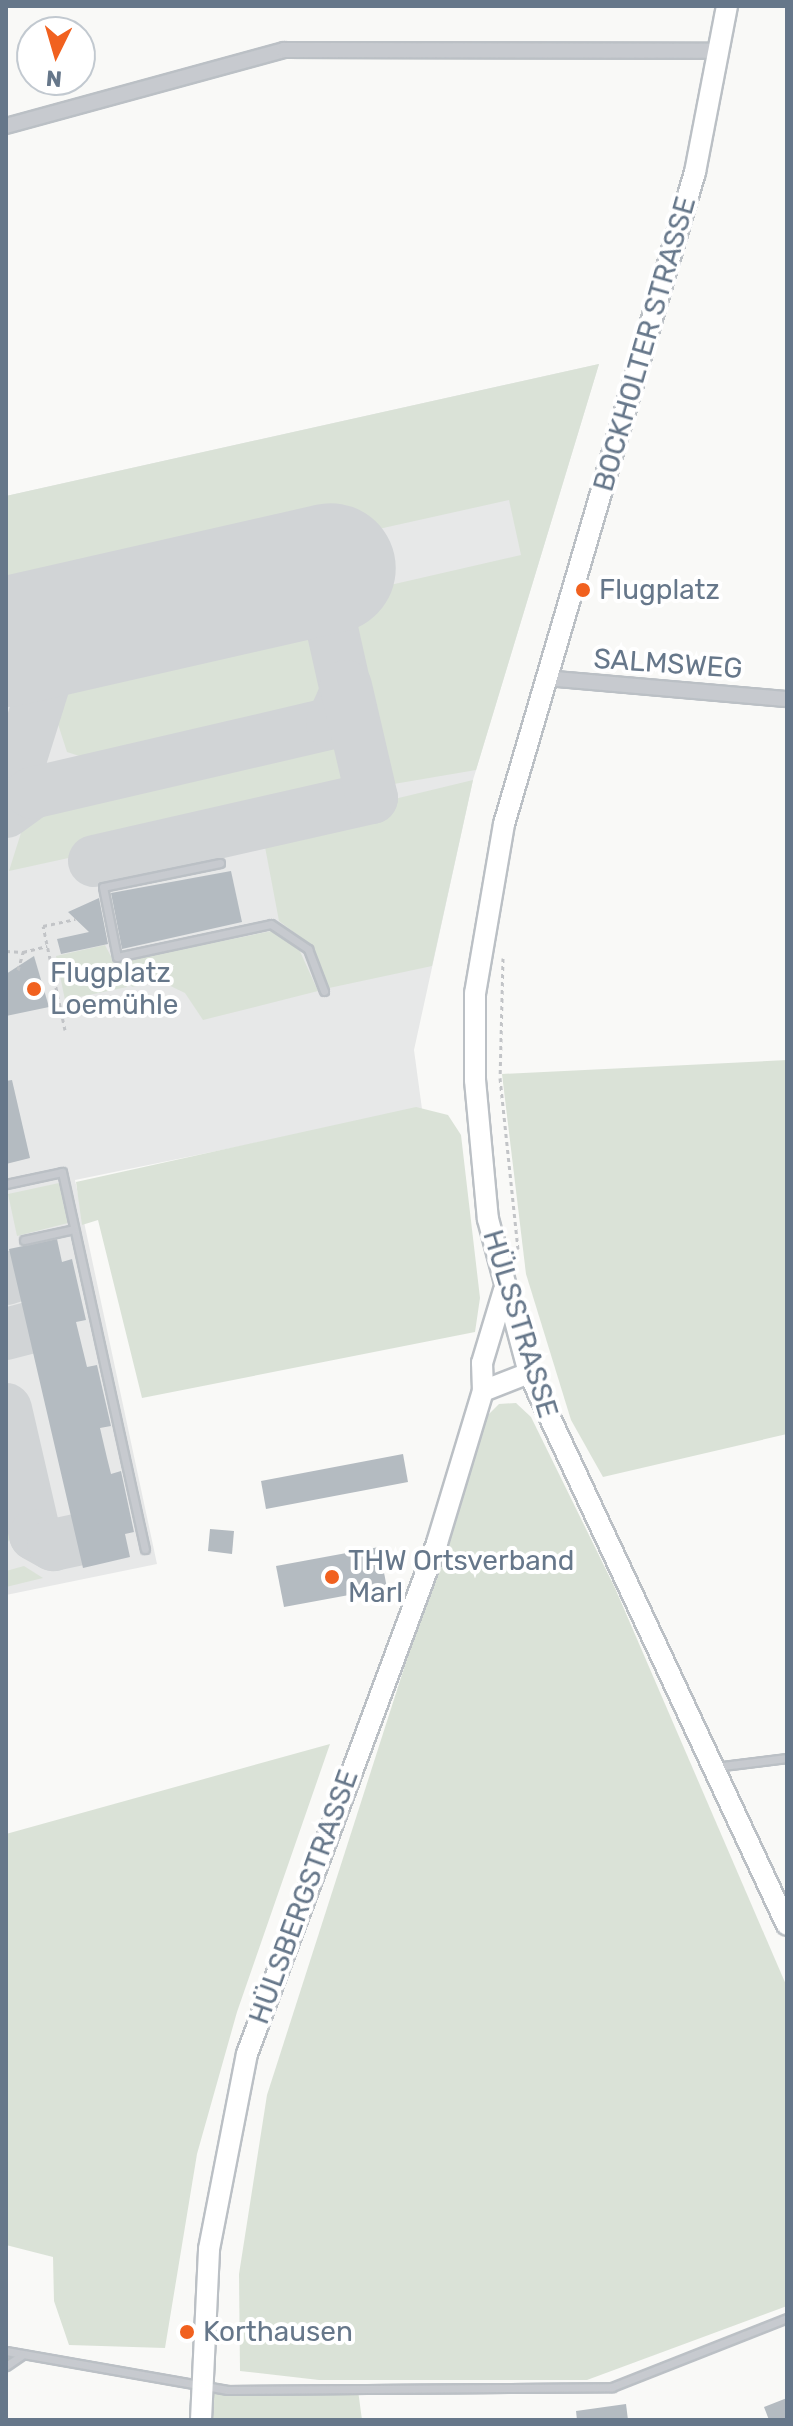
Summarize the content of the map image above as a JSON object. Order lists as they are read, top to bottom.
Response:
{
  "streets": {
    "street": [
      "BOCKHOLTER STRASSE",
      "SALMSWEG",
      "HÜLSSTRASSE",
      "HÜLSBERGSTRASSE"
    ]
  },
  "crossings": [
    ["BOCKHOLTER STRASSE", "SALMSWEG"],
    ["BOCKHOLTER STRASSE", "HÜLSSTRASSE"],
    ["SALMSWEG", "HÜLSSTRASSE"],
    ["HÜLSSTRASSE", "HÜLSBERGSTRASSE"]
  ],
  "places": [
    "Flugplatz",
    "Flugplatz Loemühle",
    "THW Ortsverband Marl",
    "Korthausen"
  ],
  "north": "bottom"
}
